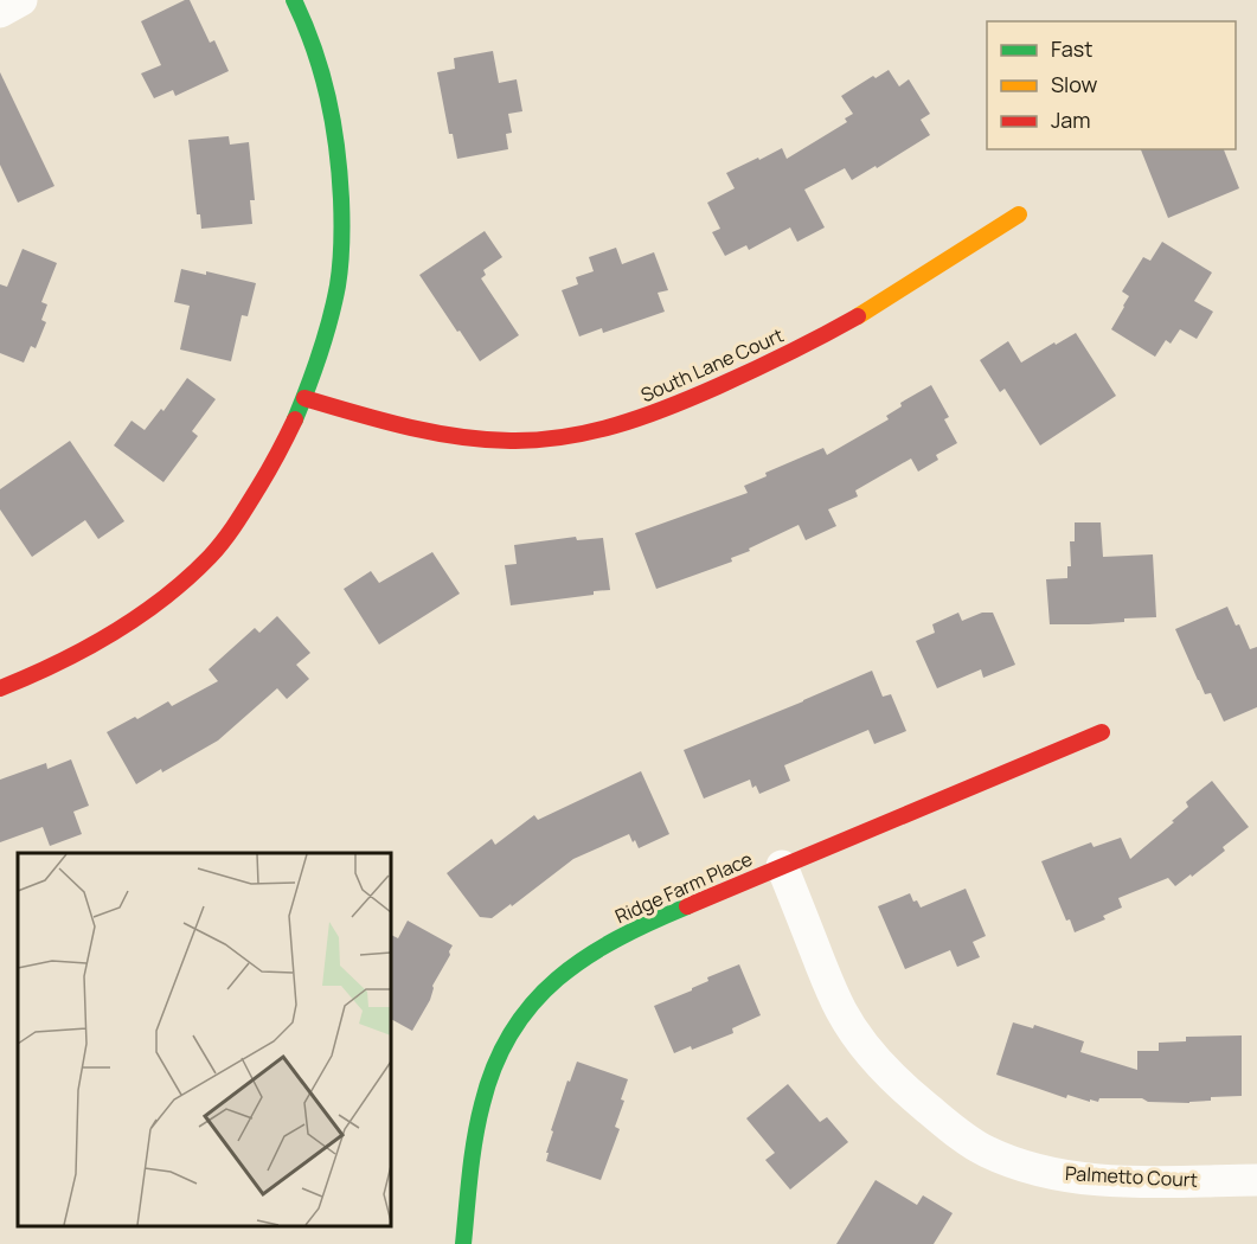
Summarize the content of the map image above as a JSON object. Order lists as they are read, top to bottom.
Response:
{
  "streets": {
    "street": ["South Lane Court", "Ridge Farm Place", "Palmetto Court"]
  },
  "crossings": [
    ["Ridge Farm Place", "Palmetto Court"]
  ],
  "legend": ["Fast", "Slow", "Jam"]
}
